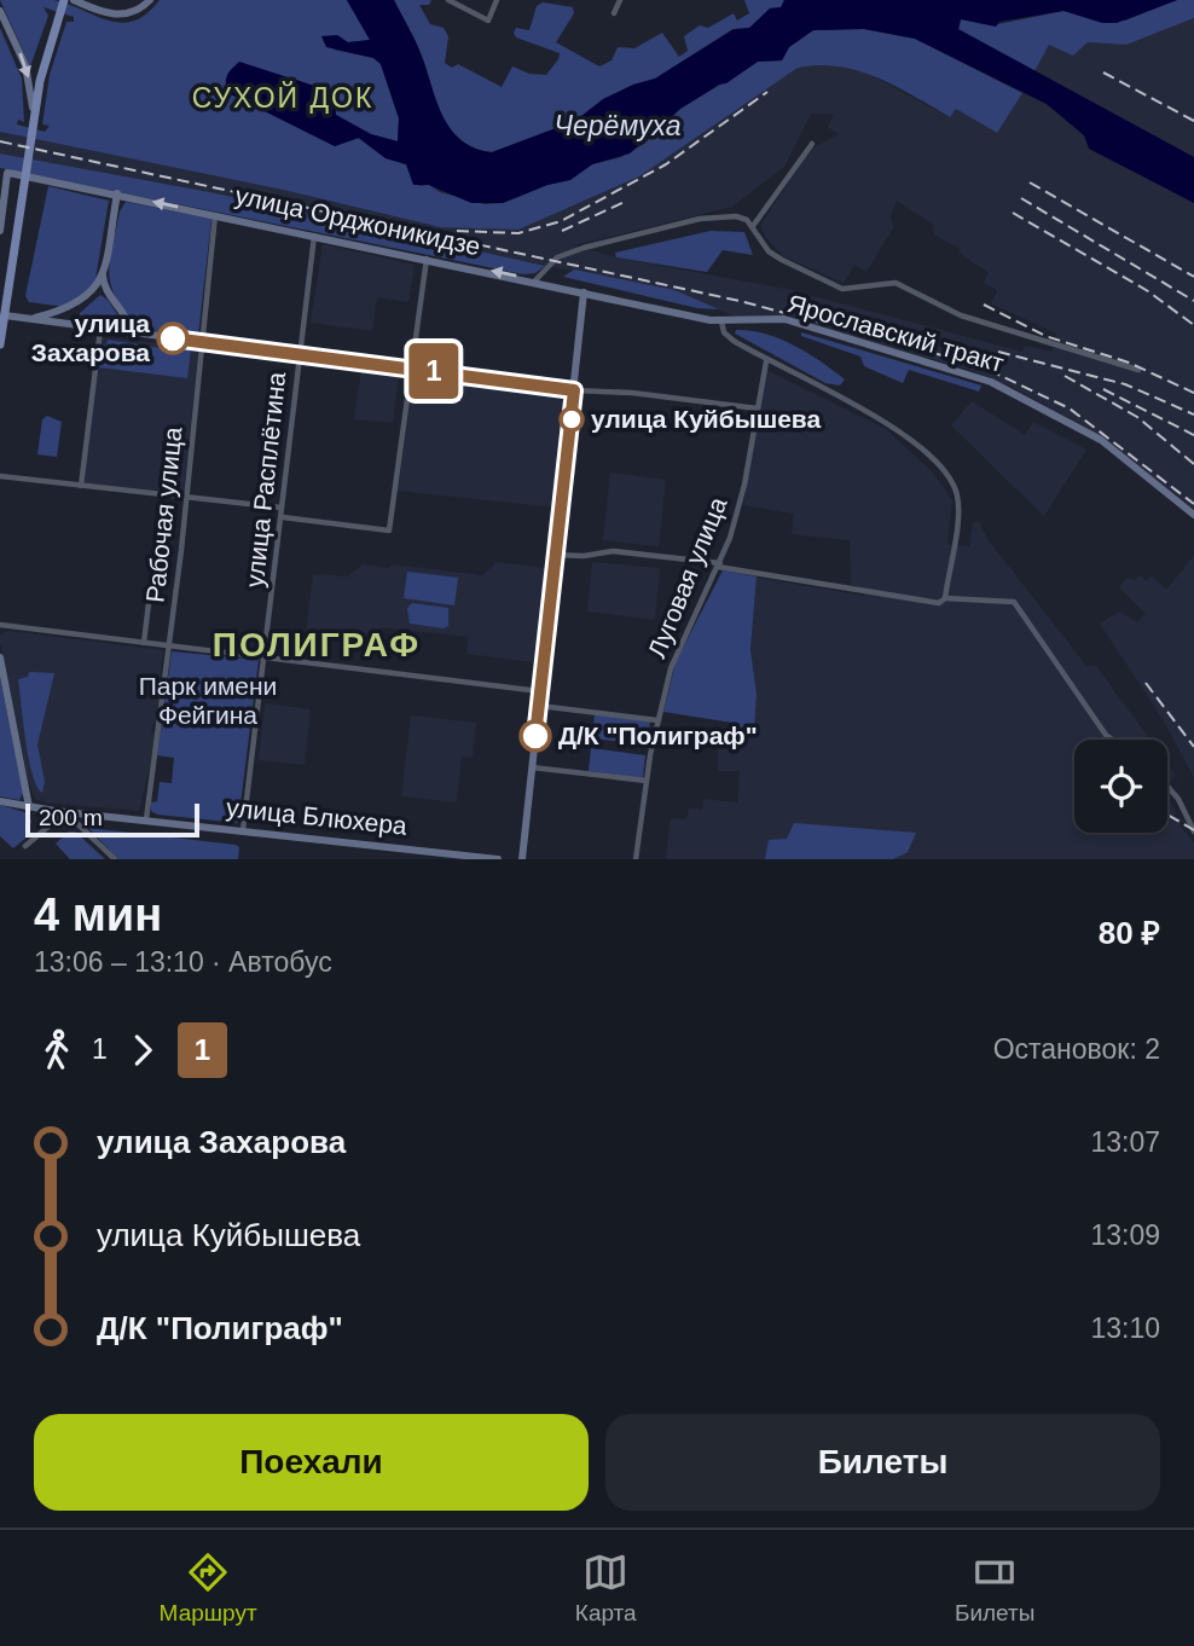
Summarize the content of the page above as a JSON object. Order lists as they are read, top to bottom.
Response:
{
  "streets": {
    "street": [
      "улица Орджоникидзе",
      "Ярославский тракт",
      "улица Расплётина",
      "Рабочая улица",
      "Луговая улица",
      "улица Блюхера"
    ]
  },
  "crossings": [
    ["улица Орджоникидзе", "Ярославский тракт"],
    ["улица Орджоникидзе", "улица Расплётина"],
    ["улица Орджоникидзе", "Рабочая улица"],
    ["улица Расплётина", "улица Блюхера"],
    ["Рабочая улица", "улица Блюхера"]
  ],
  "districts": ["СУХОЙ ДОК", "ПОЛИГРАФ"],
  "water": ["Черёмуха"],
  "parks": ["Парк имени Фейгина"],
  "places": ["улица Захарова", "улица Куйбышева", "Д/К \"Полиграф\""],
  "lines": ["bus line 1"],
  "scale_bar": "200 m",
  "page": {
    "on_map": "1",
    "scale": "200 m",
    "heading": ["4 мин", "13:06 – 13:10 · Автобус", "80 ₽"],
    "legs": ["1", "1", "Остановок: 2"],
    "list": [
      {
        "name": "улица Захарова",
        "value": "13:07"
      },
      {
        "name": "улица Куйбышева",
        "value": "13:09"
      },
      {
        "name": "Д/К \"Полиграф\"",
        "value": "13:10"
      }
    ],
    "buttons": ["Поехали", "Билеты"],
    "tabs": ["Маршрут", "Карта", "Билеты"]
  }
}
